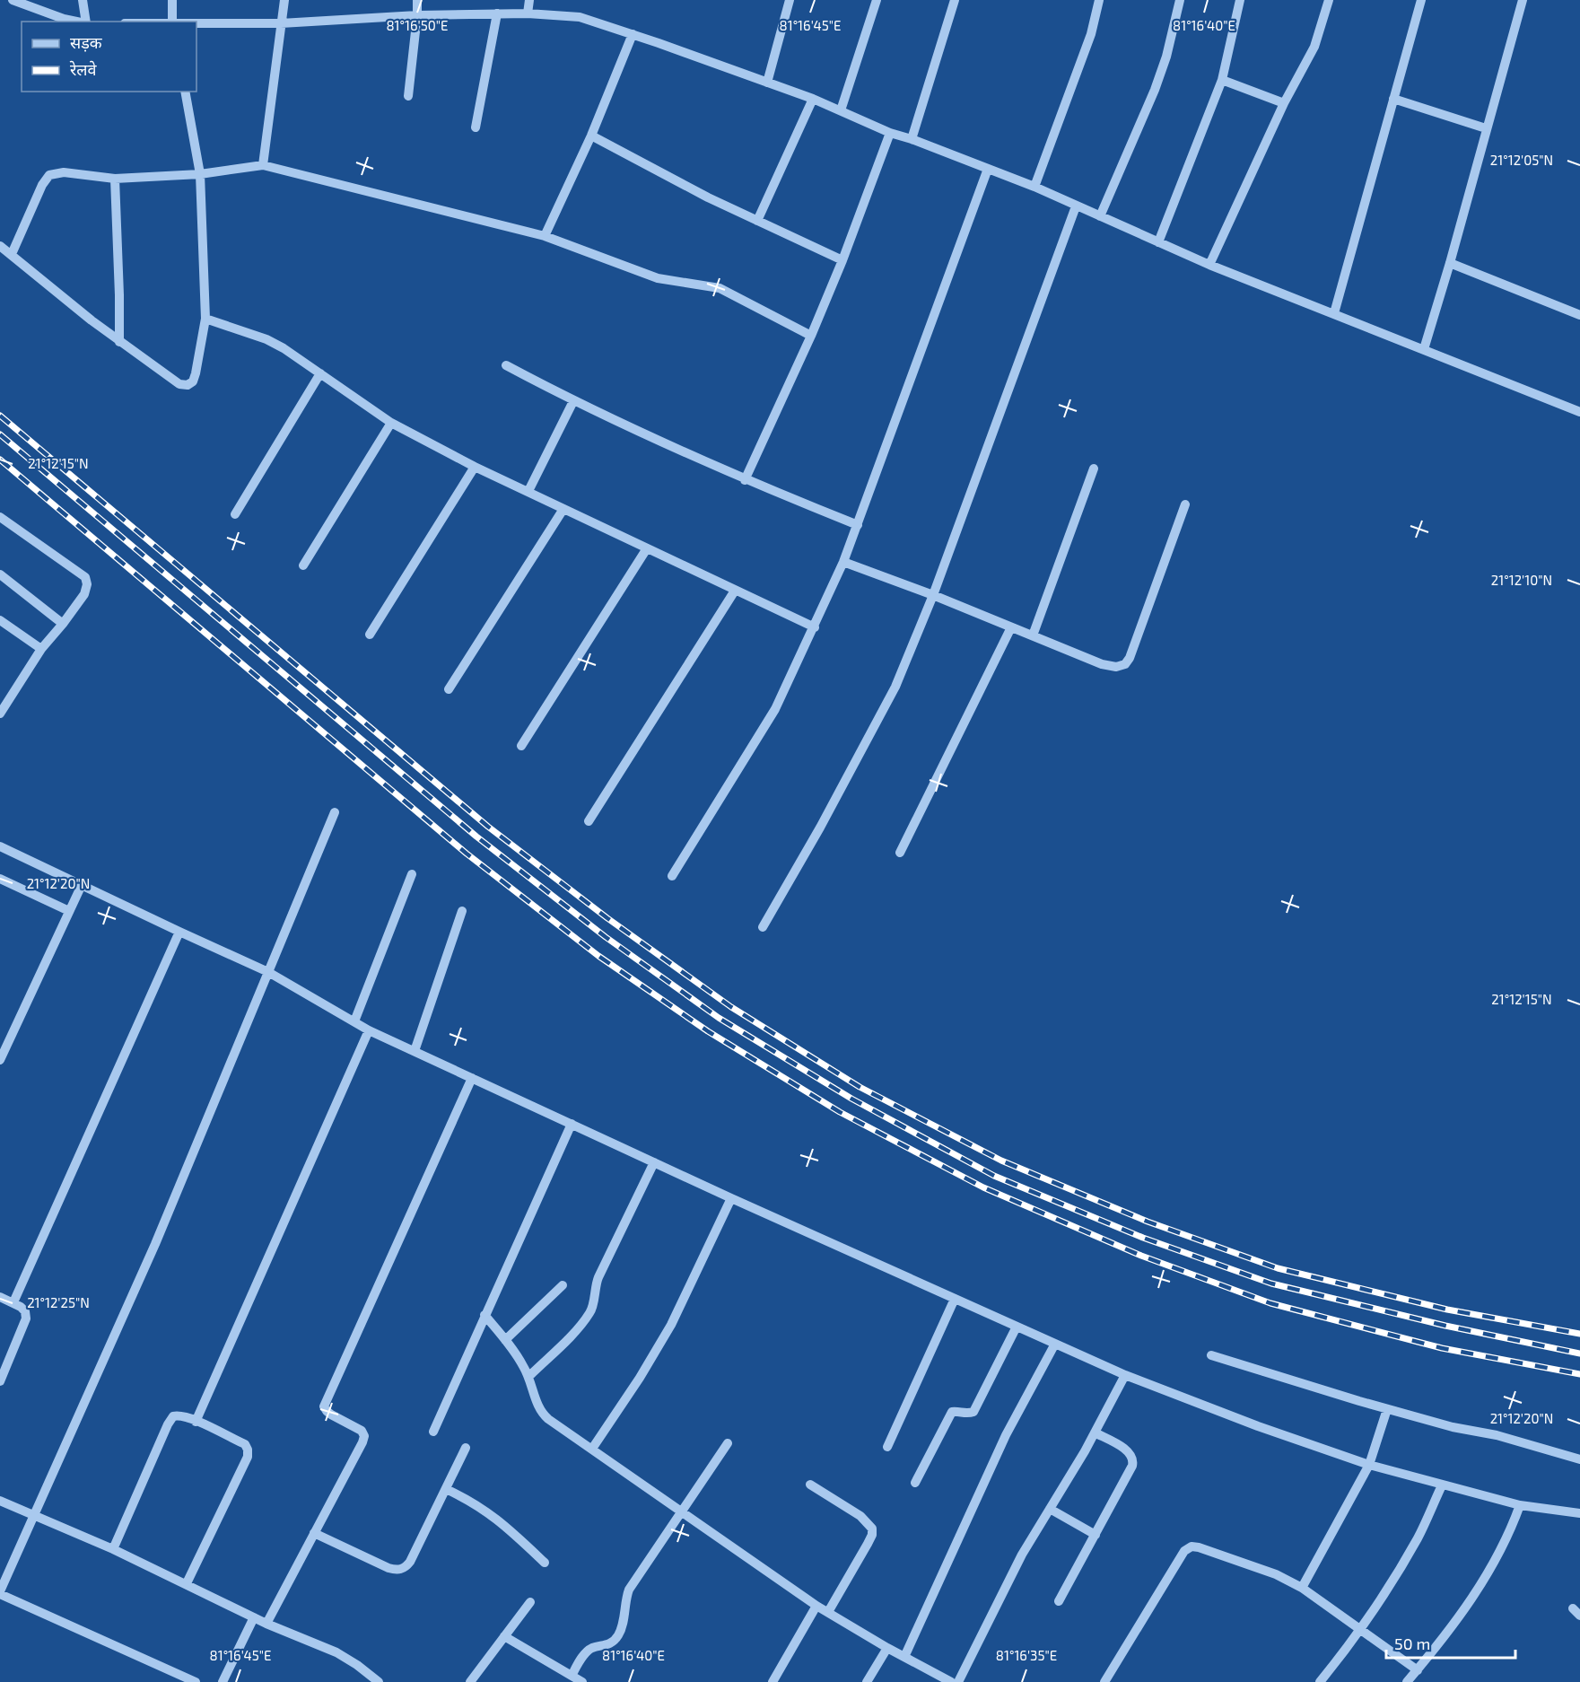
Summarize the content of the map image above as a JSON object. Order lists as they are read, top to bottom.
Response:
{
  "legend": ["सड़क", "रेलवे"],
  "scale_bar": "50 m",
  "coordinates": [
    "81°16'50\"E",
    "81°16'45\"E",
    "81°16'40\"E",
    "21°12'05\"N",
    "21°12'15\"N",
    "21°12'10\"N",
    "21°12'20\"N",
    "21°12'25\"N",
    "81°16'35\"E"
  ]
}
